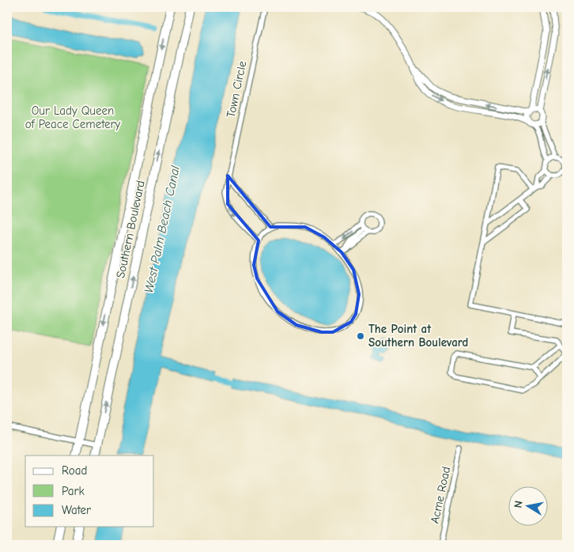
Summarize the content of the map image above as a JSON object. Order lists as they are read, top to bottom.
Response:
{
  "streets": {
    "highway": ["Southern Boulevard"],
    "street": ["Town Circle", "Acme Road"]
  },
  "water": ["West Palm Beach Canal"],
  "parks": ["Our Lady Queen of Peace Cemetery"],
  "places": ["The Point at Southern Boulevard"],
  "legend": ["Road", "Park", "Water"],
  "north": "left"
}
